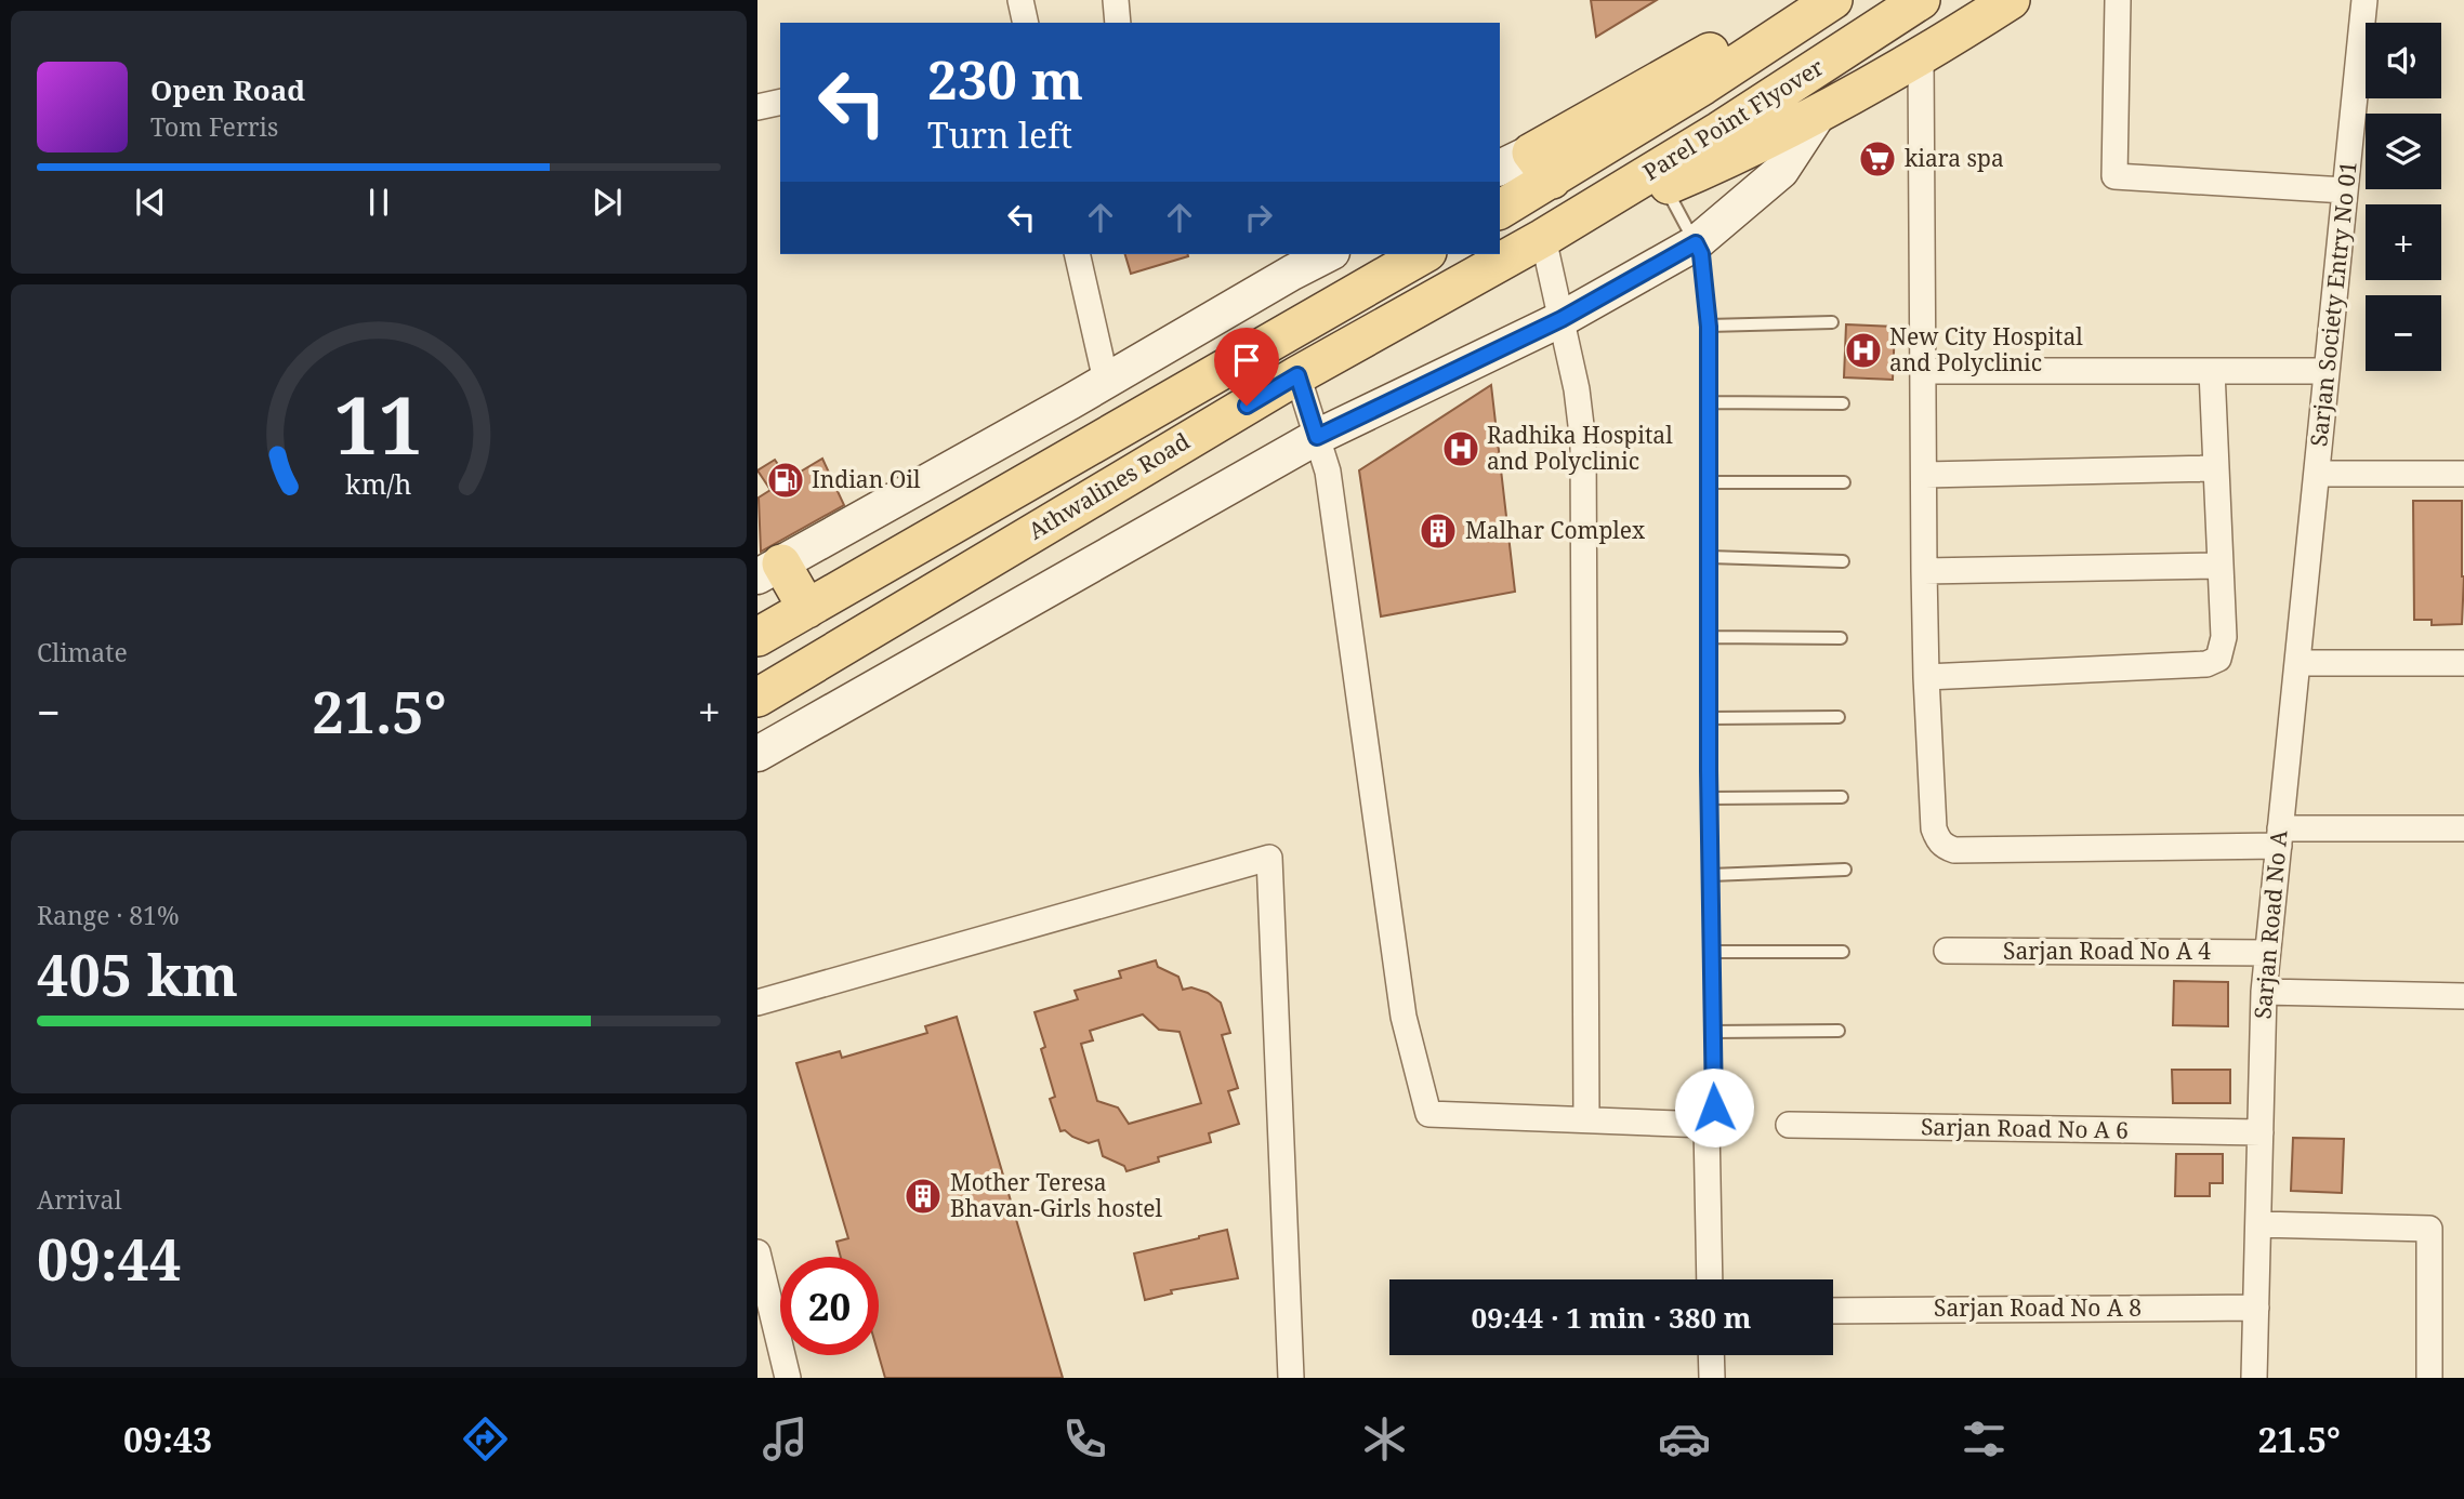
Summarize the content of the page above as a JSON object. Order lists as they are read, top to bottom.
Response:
{
  "streets": {
    "main road": ["Parel Point Flyover", "Athwalines Road"],
    "street": [
      "Sarjan Society Entry No 01",
      "Sarjan Road No A",
      "Sarjan Road No A 4",
      "Sarjan Road No A 6",
      "Sarjan Road No A 8"
    ]
  },
  "crossings": [
    ["Parel Point Flyover", "Athwalines Road"],
    ["Sarjan Society Entry No 01", "Sarjan Road No A"],
    ["Sarjan Road No A", "Sarjan Road No A 4"],
    ["Sarjan Road No A", "Sarjan Road No A 6"],
    ["Sarjan Road No A", "Sarjan Road No A 8"]
  ],
  "places": {
    "supermarket": ["kiara spa"],
    "hospital": ["New City Hospital and Polyclinic", "Radhika Hospital and Polyclinic"],
    "fuel station": ["Indian Oil"],
    "building": ["Malhar Complex", "Mother Teresa Bhavan-Girls hostel"]
  },
  "page": {
    "map_buttons": ["+", "−"],
    "turn": ["230 m", "Turn left"],
    "song": ["Open Road", "Tom Ferris"],
    "tile": [
      "Climate",
      ["Range · 81%", "405 km"],
      ["Arrival", "09:44"]
    ],
    "heat": ["−", "21.5°", "+"],
    "limit": "20",
    "trip": "09:44 · 1 min · 380 m",
    "tabs": ["09:43", "21.5°"],
    "gauge": ["11", "km/h"]
  }
}
